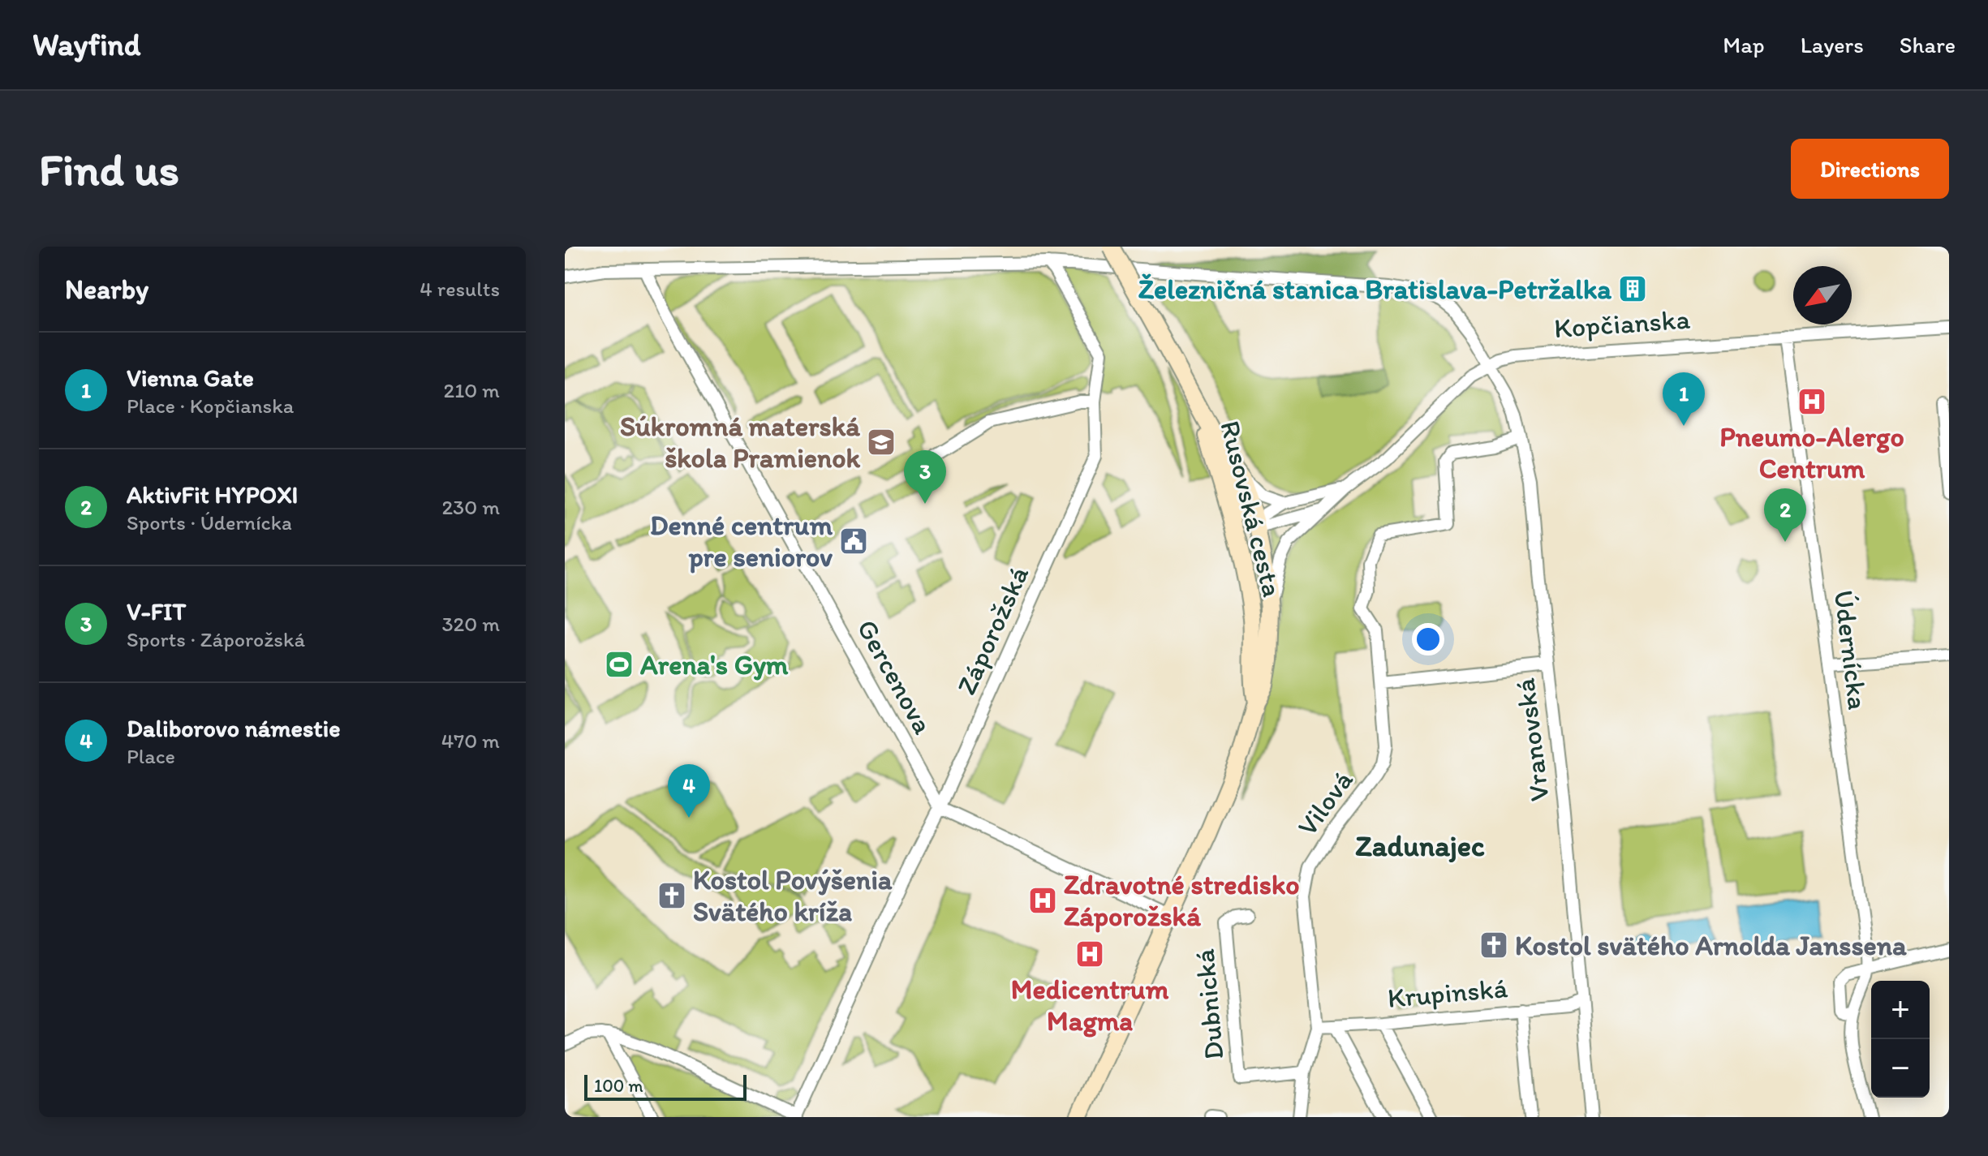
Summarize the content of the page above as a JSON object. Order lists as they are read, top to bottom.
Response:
{
  "streets": {
    "street": [
      "Kopčianska",
      "Rusovská cesta",
      "Záporožská",
      "Údernícka",
      "Gercenova",
      "Vranovská",
      "Vilová",
      "Krupinská",
      "Dubnická"
    ]
  },
  "crossings": [
    ["Kopčianska", "Rusovská cesta"],
    ["Kopčianska", "Údernícka"],
    ["Kopčianska", "Vranovská"],
    ["Záporožská", "Gercenova"],
    ["Záporožská", "Vranovská"],
    ["Gercenova", "Vranovská"],
    ["Vranovská", "Vilová"],
    ["Vranovská", "Krupinská"],
    ["Vilová", "Krupinská"],
    ["Vilová", "Dubnická"]
  ],
  "districts": ["Zadunajec"],
  "places": {
    "building": ["Železničná stanica Bratislava-Petržalka"],
    "hospital": ["Pneumo-Alergo Centrum", "Zdravotné stredisko Záporožská", "Medicentrum Magma"],
    "school or university": ["Súkromná materská škola Pramienok"],
    "public building": ["Denné centrum pre seniorov"],
    "sports": ["Arena's Gym"],
    "church": ["Kostol Povýšenia Svätého kríža", "Kostol svätého Arnolda Janssena"]
  },
  "scale_bar": "100 m",
  "north": "bottom left",
  "page": {
    "header": "Wayfind",
    "nav": ["Map", "Layers", "Share"],
    "buttons": "Directions",
    "title": "Find us",
    "heading": ["Nearby", "4 results"],
    "list": [
      {
        "mark": "1",
        "name": "Vienna Gate",
        "note": "Place · Kopčianska",
        "value": "210 m"
      },
      {
        "mark": "2",
        "name": "AktivFit HYPOXI",
        "note": "Sports · Údernícka",
        "value": "230 m"
      },
      {
        "mark": "3",
        "name": "V-FIT",
        "note": "Sports · Záporožská",
        "value": "320 m"
      },
      {
        "mark": "4",
        "name": "Daliborovo námestie",
        "note": "Place",
        "value": "470 m"
      }
    ],
    "pins": [
      "1",
      "3",
      "2",
      "4"
    ],
    "map_buttons": ["+", "−"],
    "scale": "100 m"
  }
}
